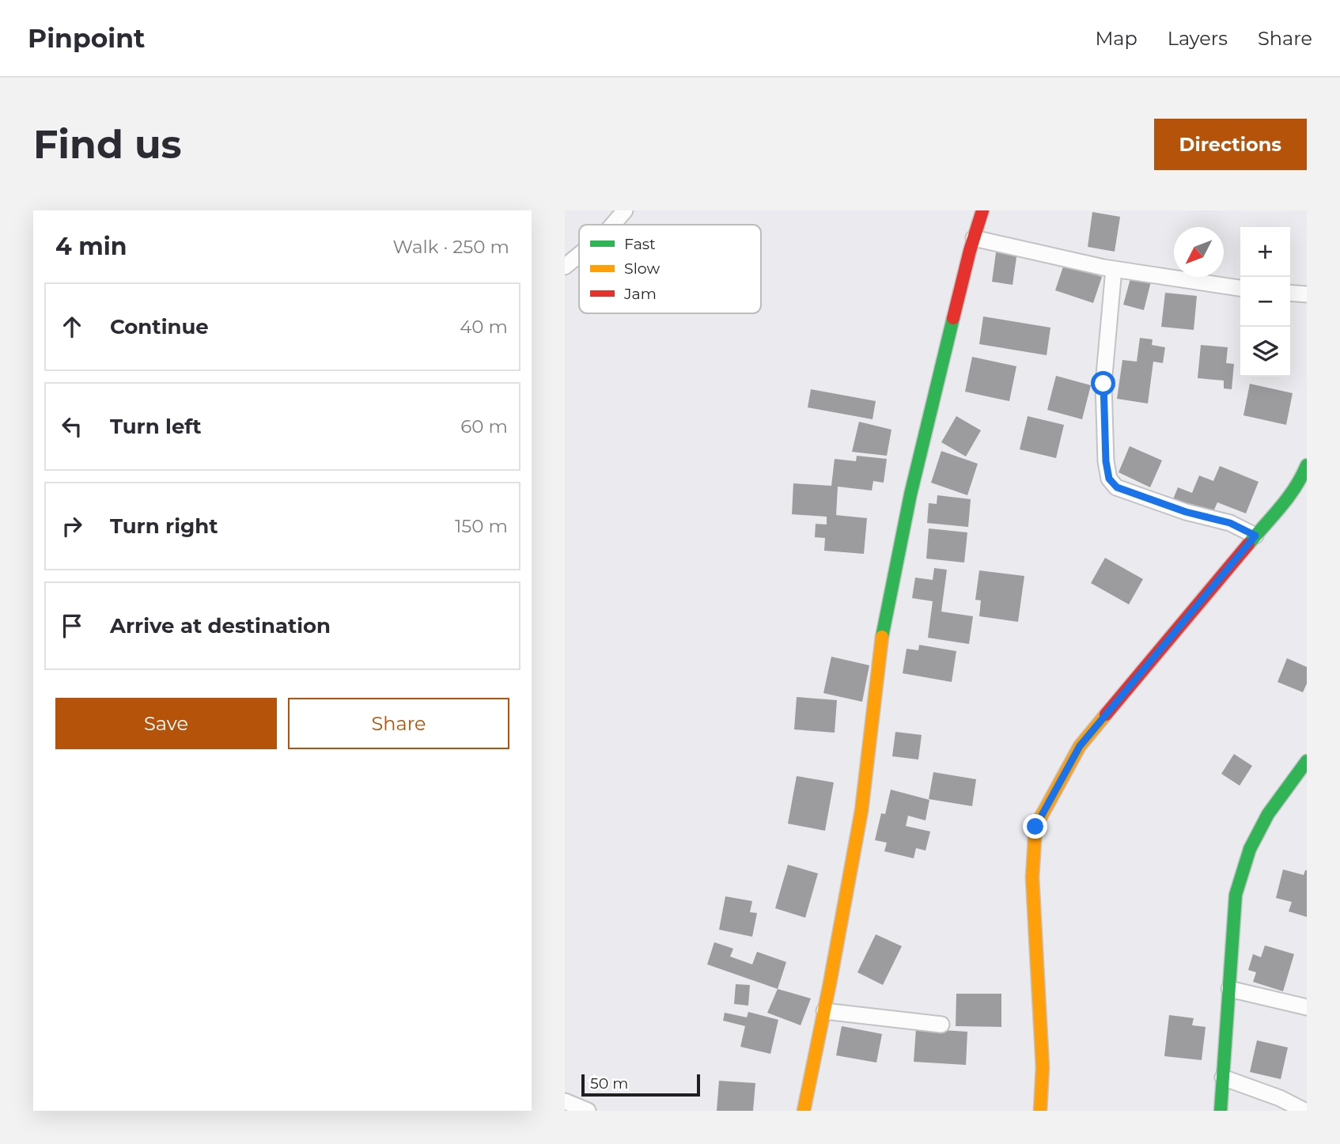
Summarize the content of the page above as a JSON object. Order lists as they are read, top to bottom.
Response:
{
  "legend": ["Fast", "Slow", "Jam"],
  "scale_bar": "50 m",
  "north": "bottom left",
  "page": {
    "header": "Pinpoint",
    "nav": ["Map", "Layers", "Share"],
    "buttons": [
      "Directions",
      ["Save", "Share"]
    ],
    "title": "Find us",
    "heading": ["4 min", "Walk · 250 m"],
    "map_buttons": ["+", "−"],
    "list": [
      ["Continue", "40 m"],
      ["Turn left", "60 m"],
      ["Turn right", "150 m"],
      "Arrive at destination"
    ],
    "scale": "50 m"
  }
}
